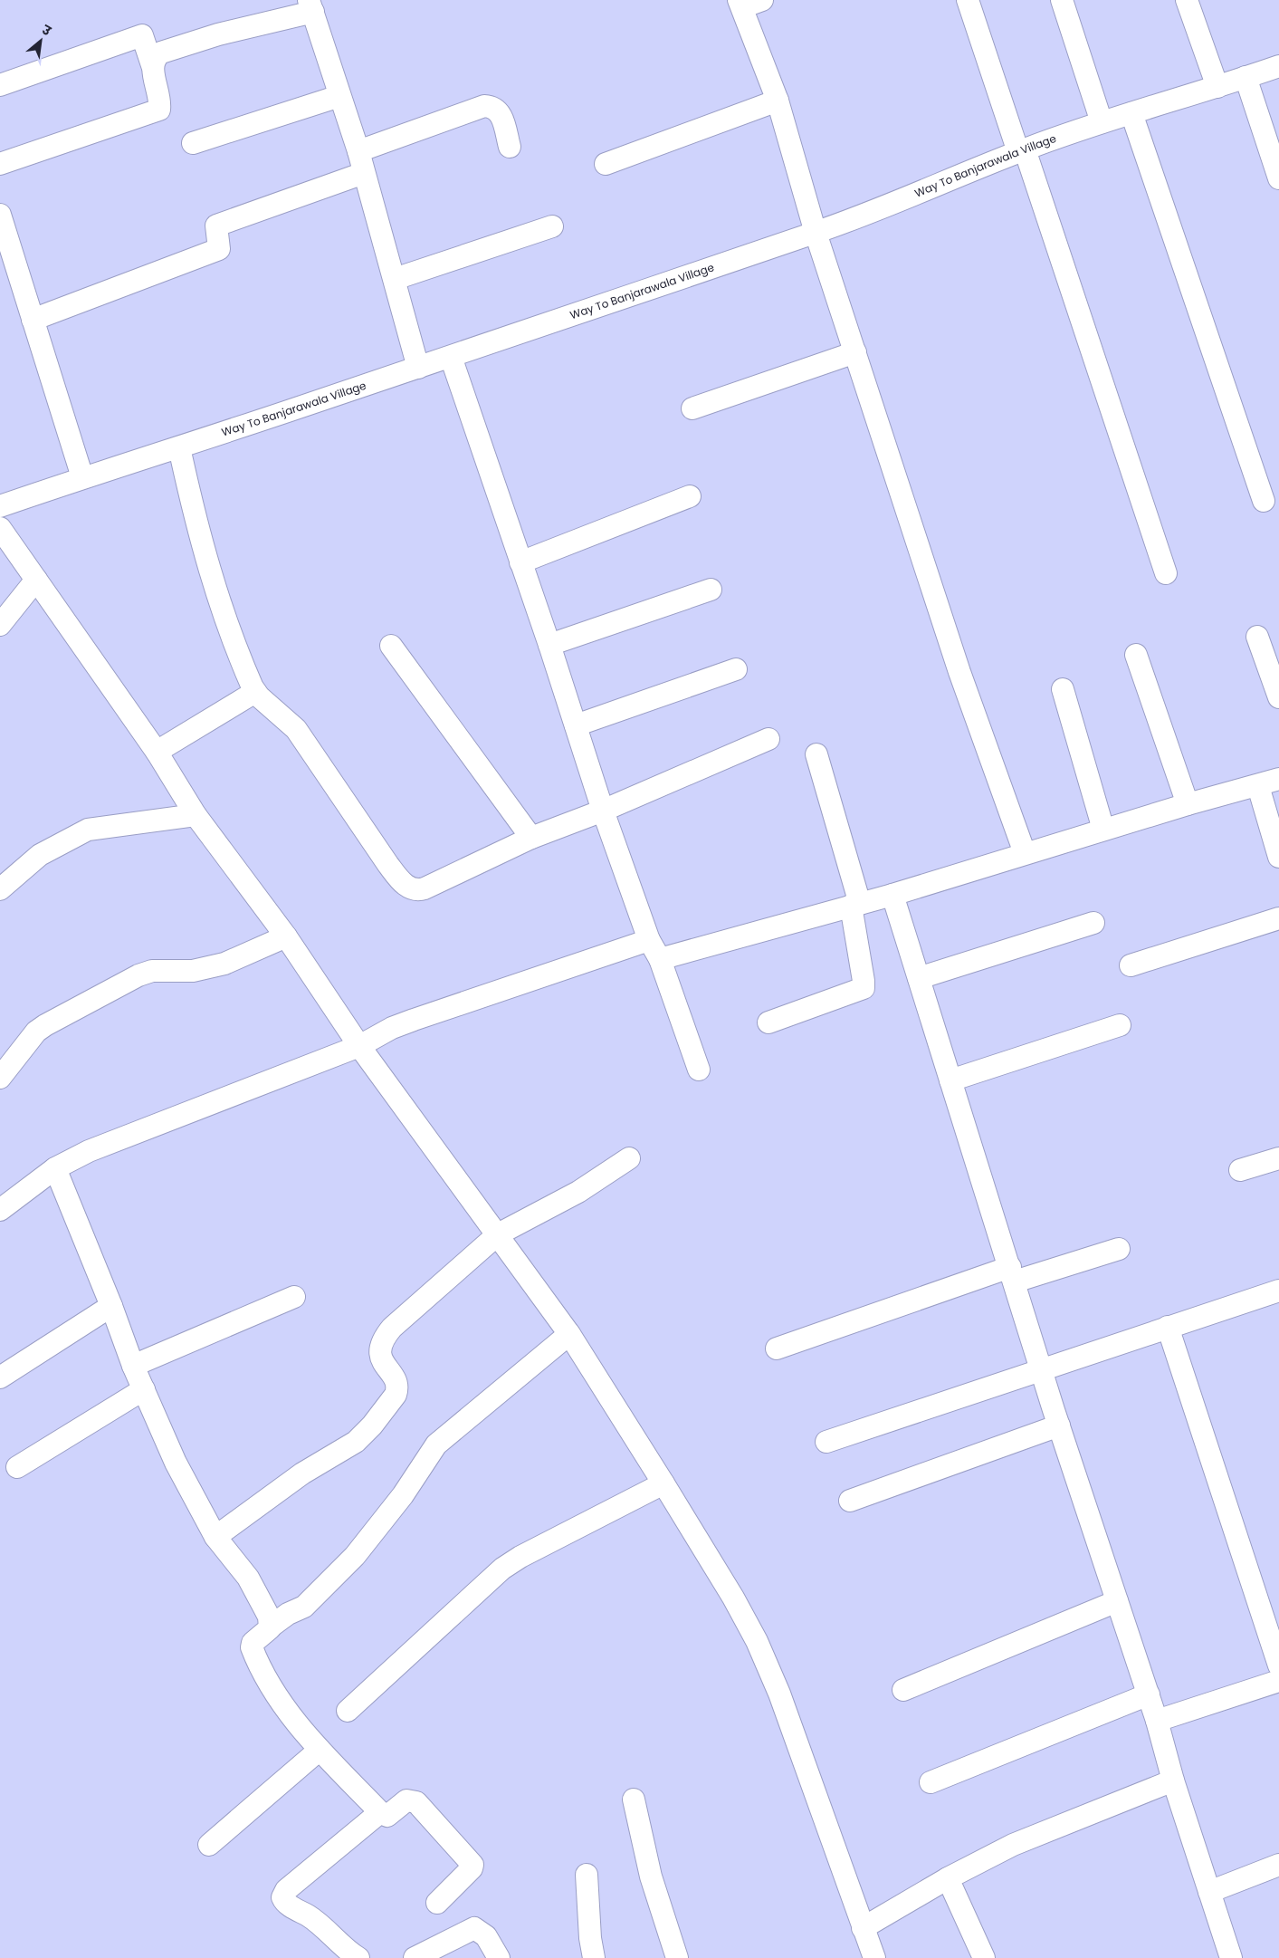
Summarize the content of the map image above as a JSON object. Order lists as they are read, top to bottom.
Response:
{
  "streets": {
    "street": ["Way To Banjarawala Village"]
  },
  "north": "top right"
}
